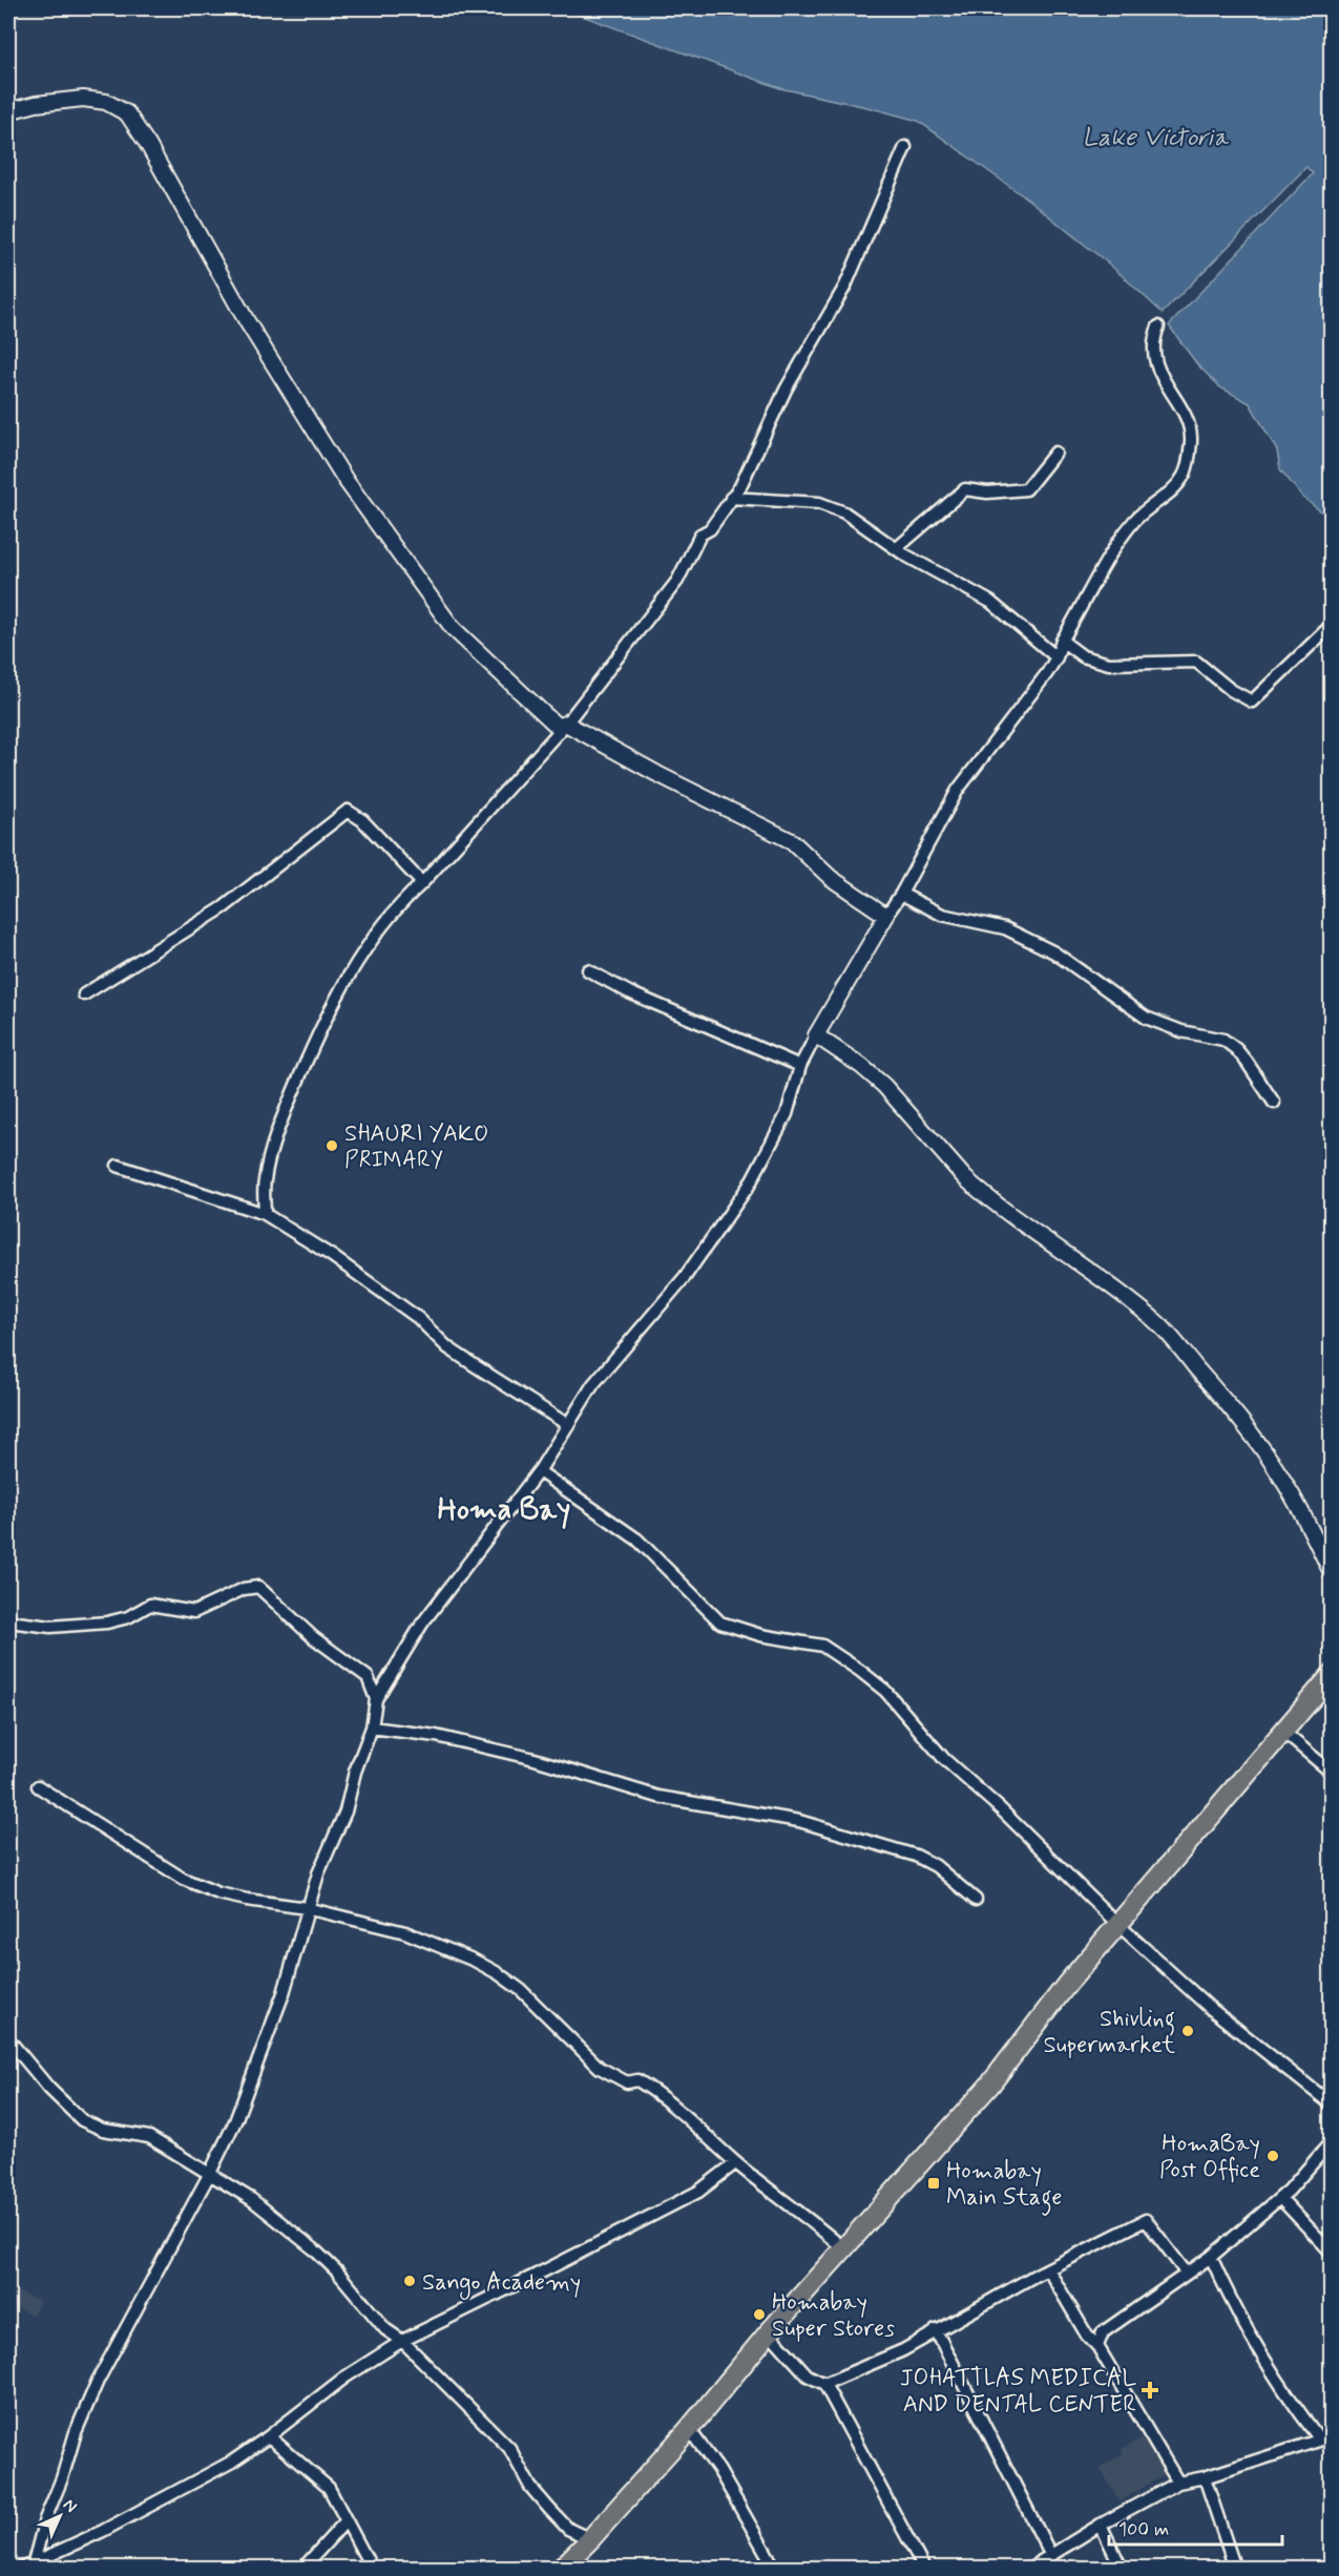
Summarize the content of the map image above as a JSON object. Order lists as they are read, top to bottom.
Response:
{
  "districts": ["Homa Bay"],
  "water": ["Lake Victoria"],
  "places": {
    "other": [
      "SHAURI YAKO PRIMARY",
      "Shivling Supermarket",
      "HomaBay Post Office",
      "Sango Academy",
      "Homabay Super Stores"
    ],
    "transit": ["Homabay Main Stage"],
    "health": ["JOHATTLAS MEDICAL AND DENTAL CENTER"]
  },
  "scale_bar": "100 m",
  "north": "top right"
}
